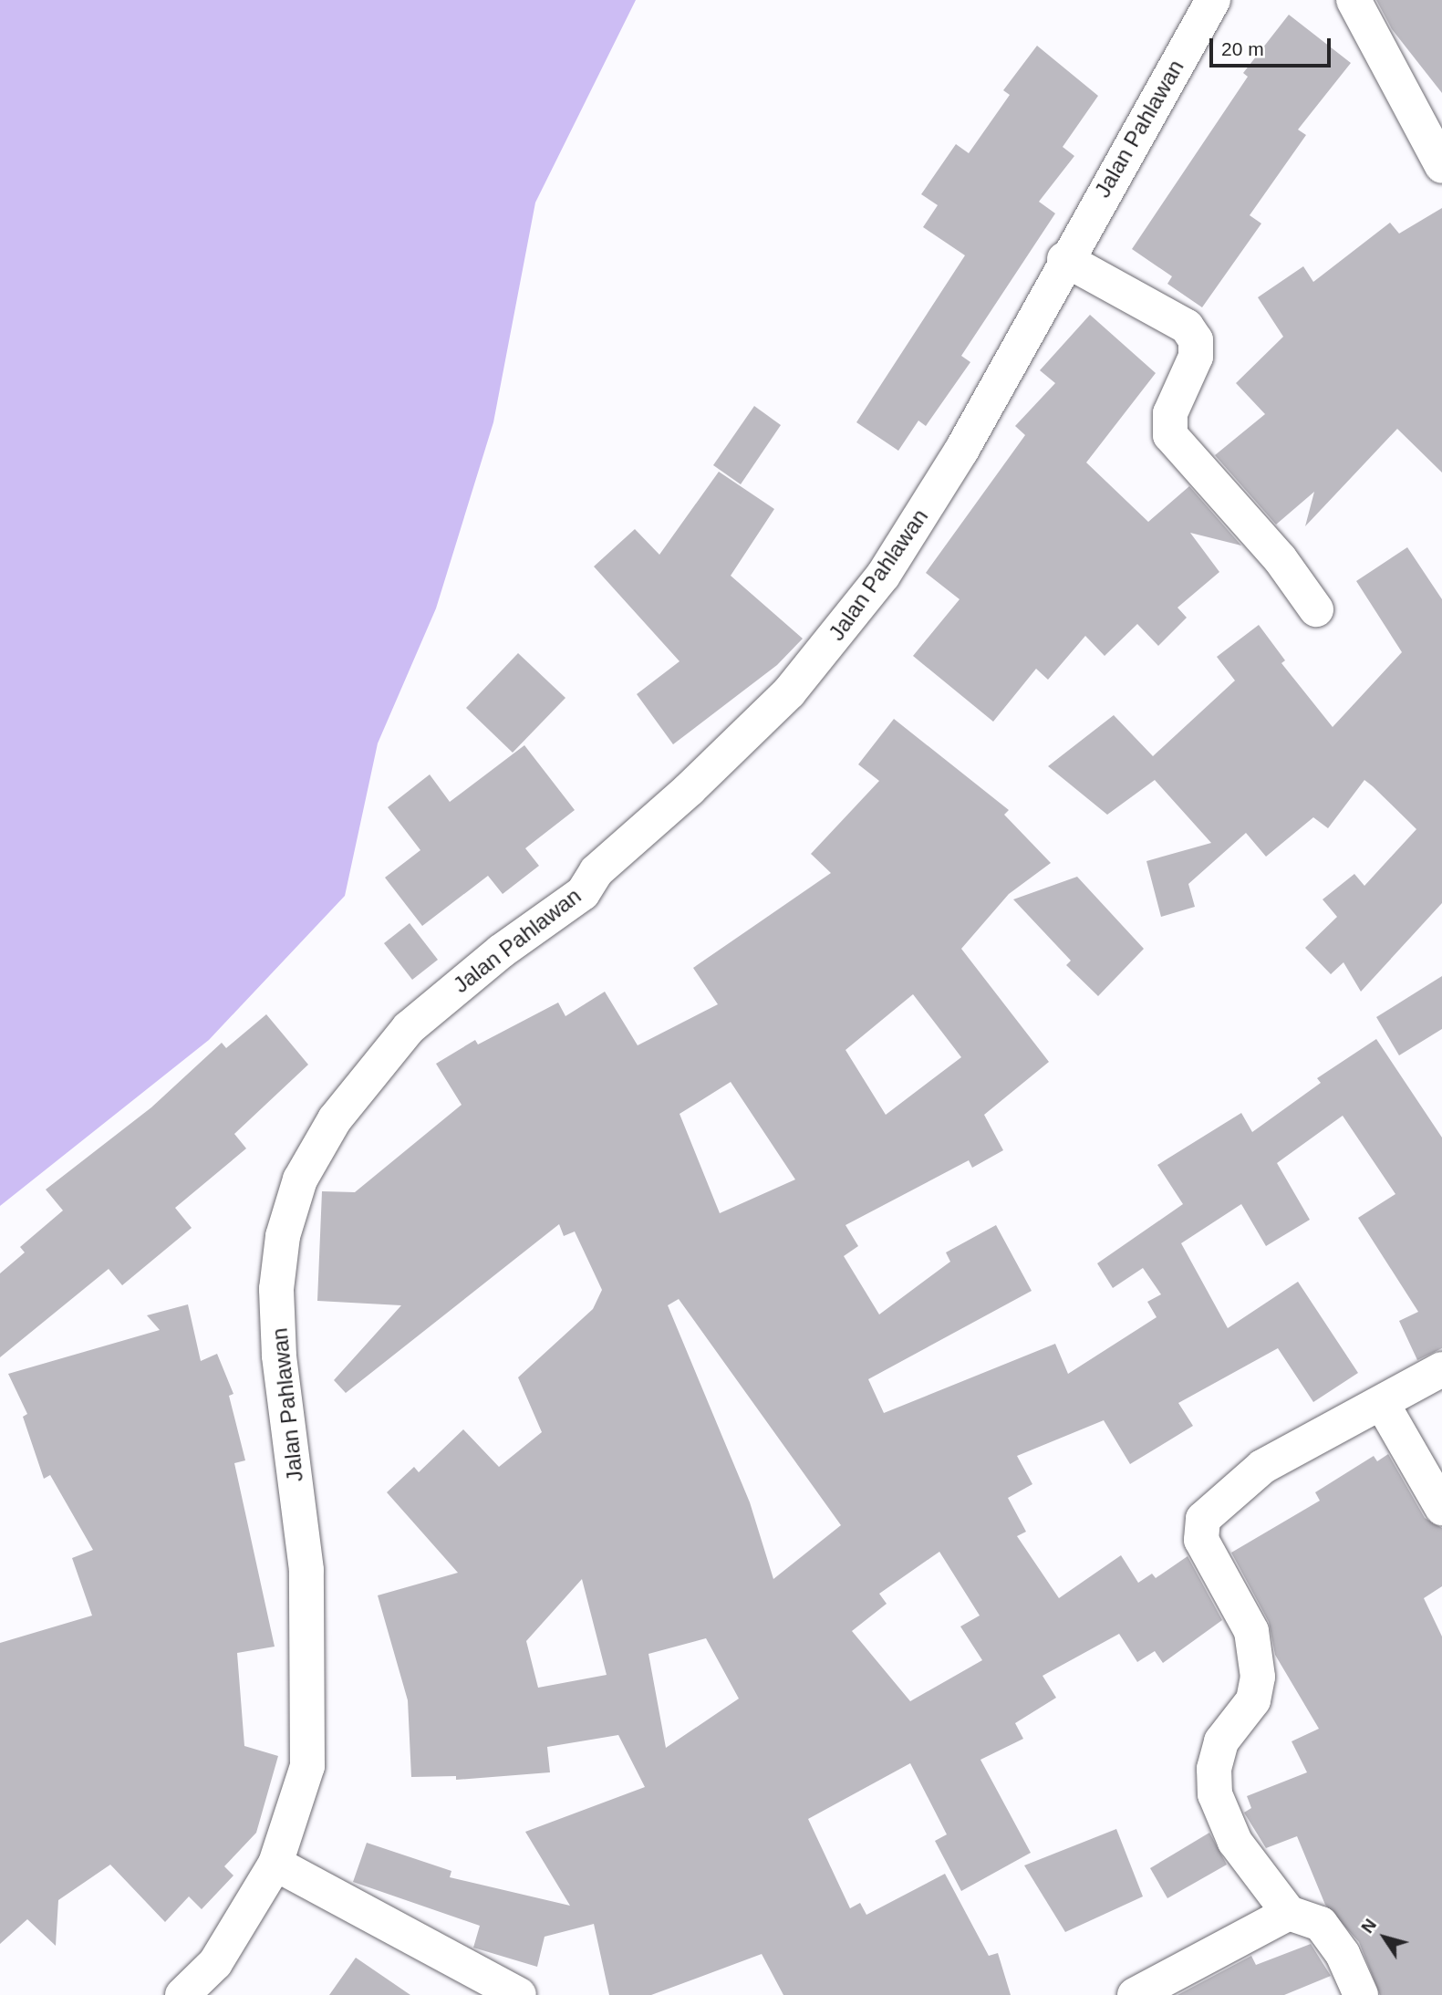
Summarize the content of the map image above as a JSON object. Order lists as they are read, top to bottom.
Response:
{
  "streets": {
    "main road": ["Jalan Pahlawan"]
  },
  "scale_bar": "20 m",
  "north": "top left"
}
